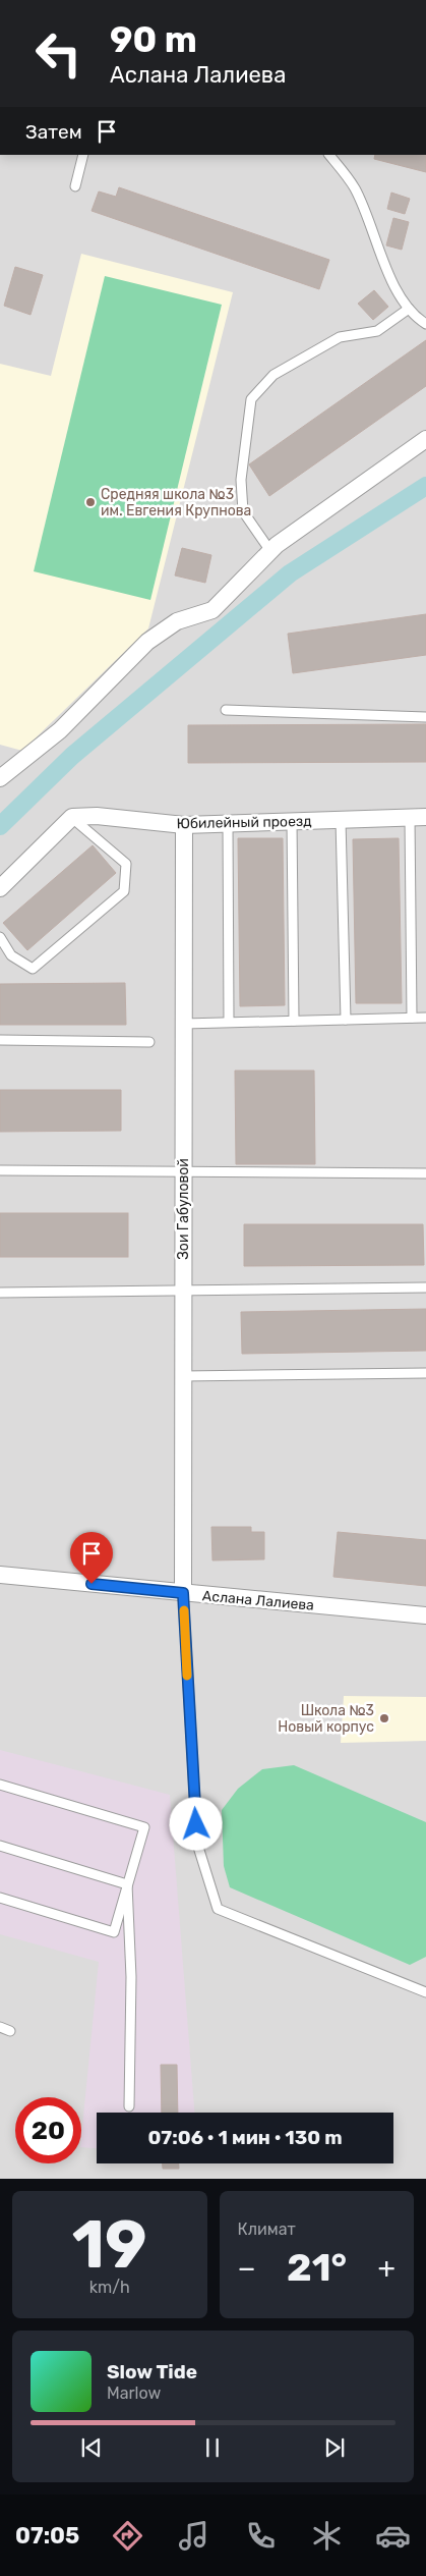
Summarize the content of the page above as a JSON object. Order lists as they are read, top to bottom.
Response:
{
  "streets": {
    "street": ["Юбилейный проезд", "Зои Габуловой", "Аслана Лалиева"]
  },
  "crossings": [
    ["Юбилейный проезд", "Зои Габуловой"],
    ["Зои Габуловой", "Аслана Лалиева"]
  ],
  "places": ["Средняя школа №3 им. Евгения Крупнова", "Школа №3 Новый корпус"],
  "page": {
    "turn": ["90 m", "Аслана Лалиева"],
    "then": "Затем",
    "limit": "20",
    "trip": "07:06 · 1 мин · 130 m",
    "tile": [
      ["19", "km/h"],
      "Климат"
    ],
    "heat": ["−", "21°", "+"],
    "song": ["Slow Tide", "Marlow"],
    "tabs": "07:05"
  }
}
